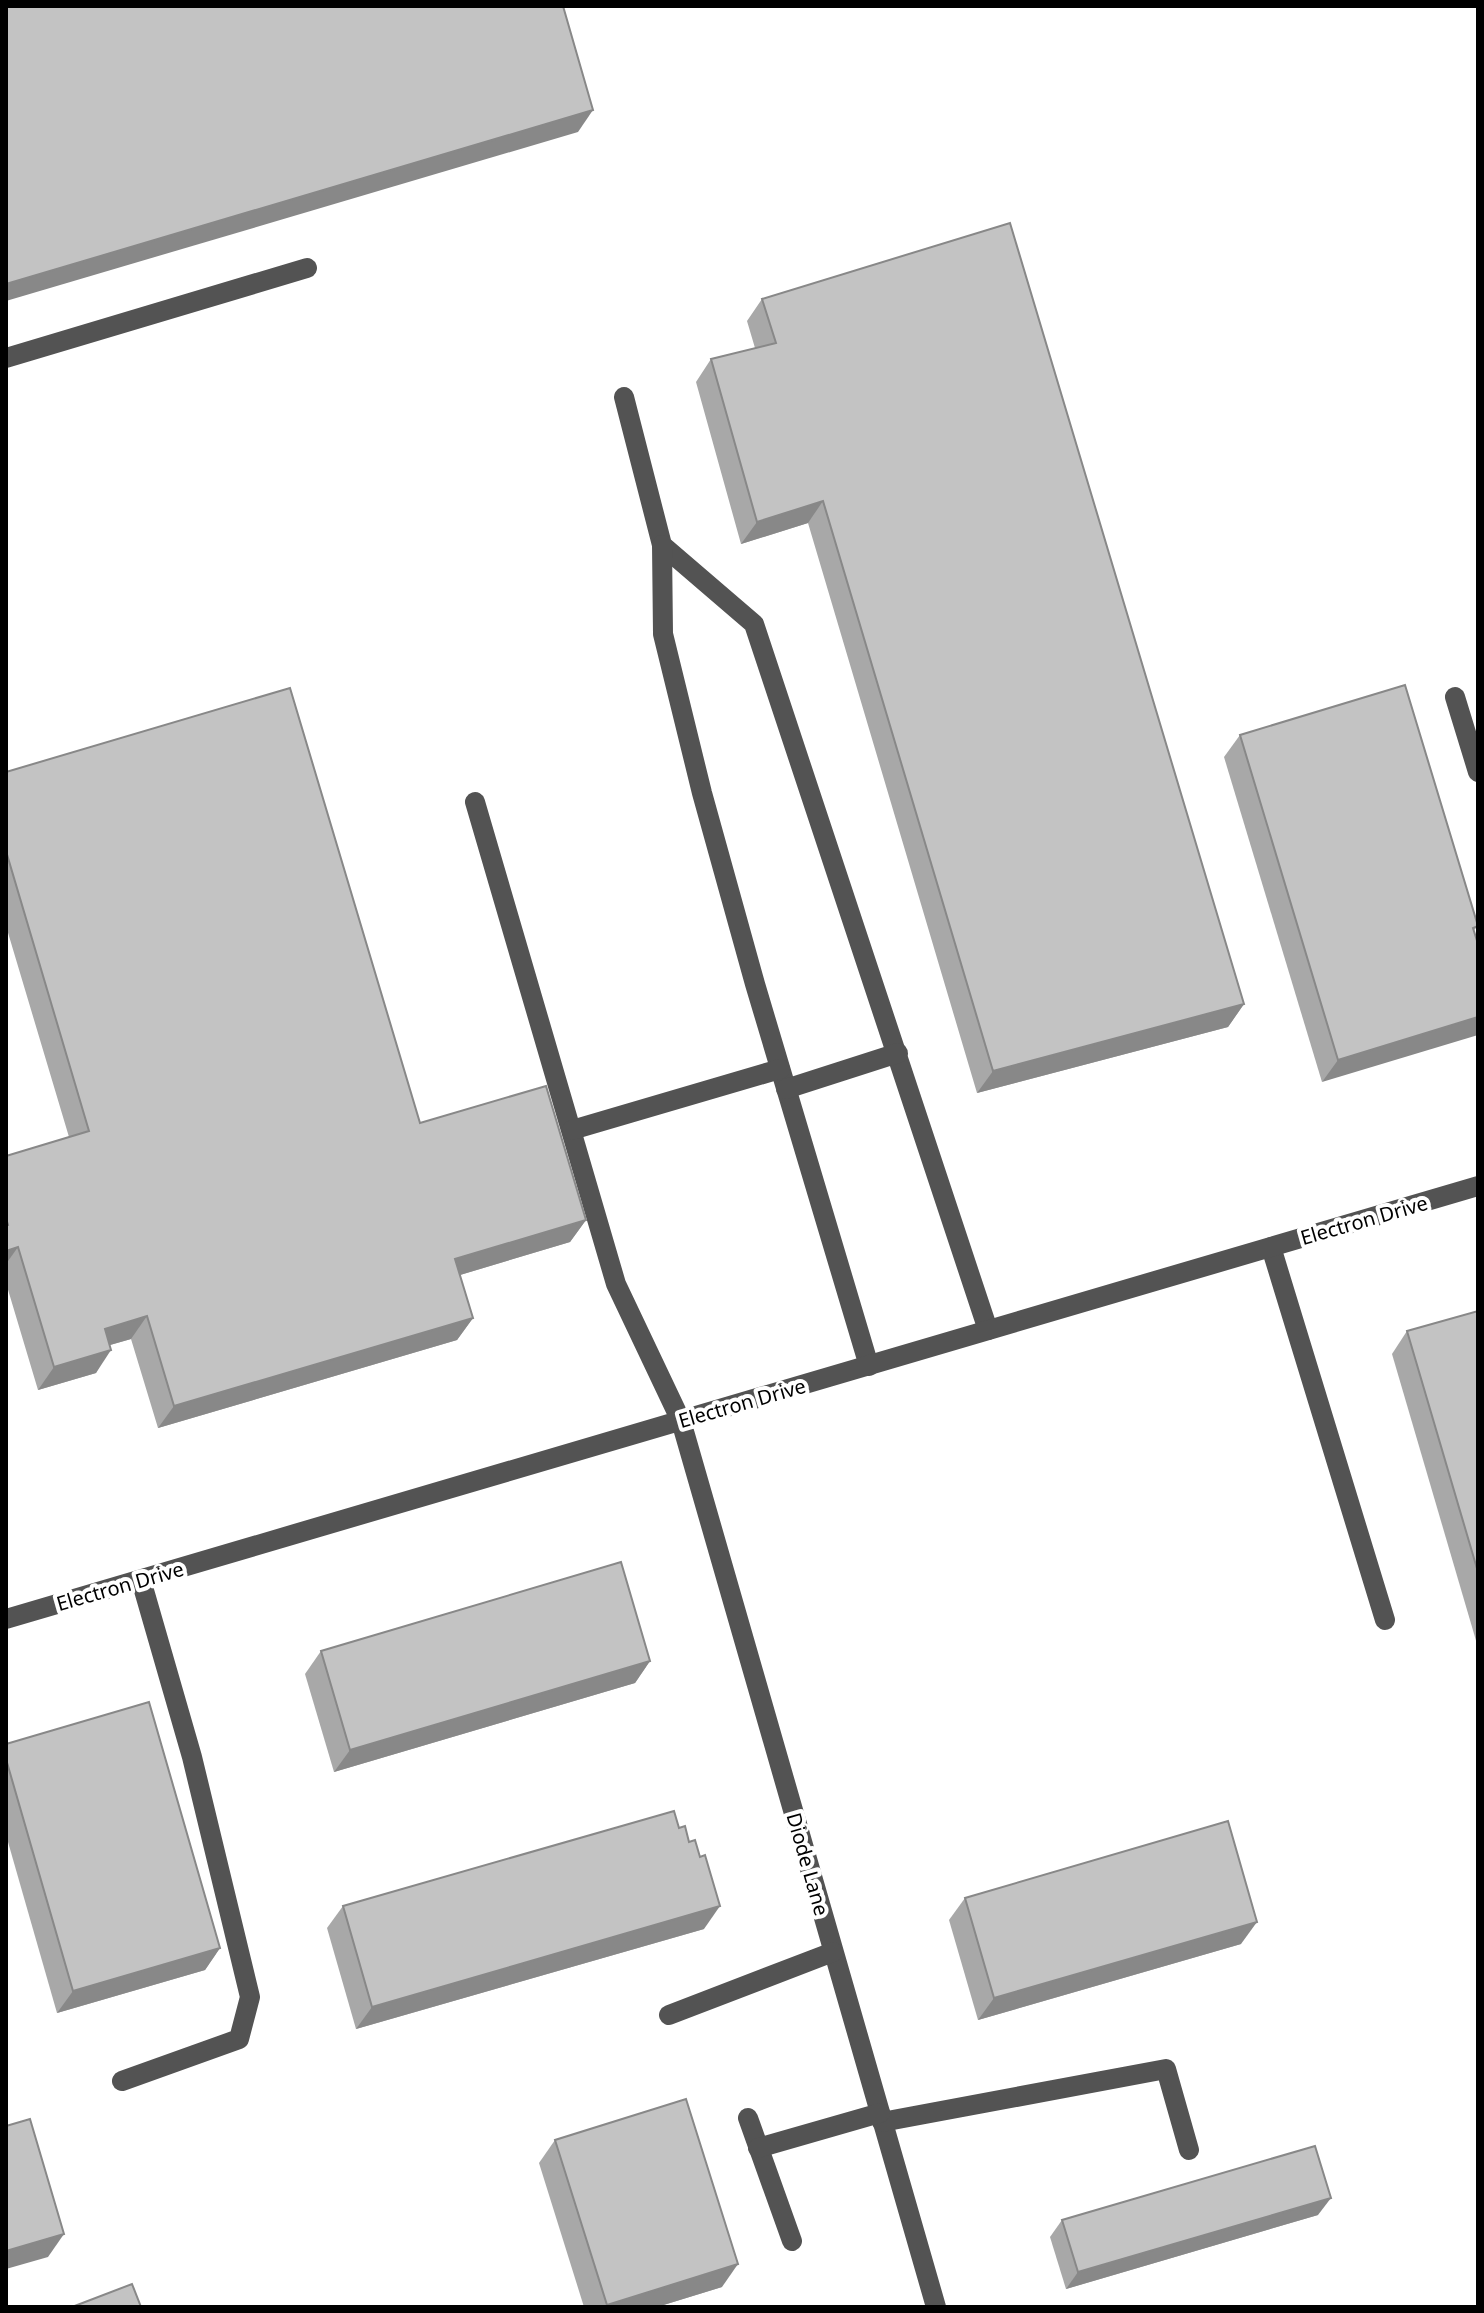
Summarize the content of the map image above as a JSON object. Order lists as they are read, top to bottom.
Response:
{
  "streets": {
    "street": ["Electron Drive", "Diode Lane"]
  },
  "crossings": [
    ["Electron Drive", "Diode Lane"]
  ]
}
